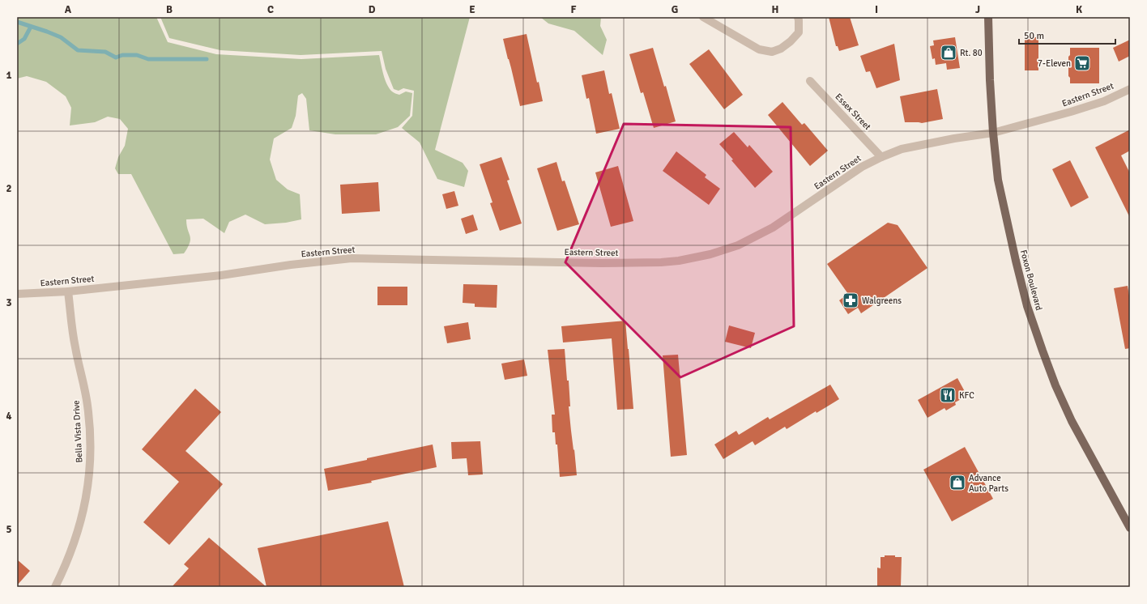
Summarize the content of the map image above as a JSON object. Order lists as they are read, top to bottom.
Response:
{
  "streets": {
    "main road": ["Foxon Boulevard"],
    "street": ["Eastern Street", "Essex Street", "Bella Vista Drive"]
  },
  "crossings": [
    ["Eastern Street", "Essex Street"],
    ["Eastern Street", "Foxon Boulevard"],
    ["Eastern Street", "Bella Vista Drive"]
  ],
  "places": {
    "shop": ["Rt. 80", "Advance Auto Parts"],
    "supermarket": ["7-Eleven"],
    "pharmacy": ["Walgreens"],
    "restaurant": ["KFC"]
  },
  "scale_bar": "50 m",
  "grid": {
    "columns": [
      "A",
      "B",
      "C",
      "D",
      "E",
      "F",
      "G",
      "H",
      "I",
      "J",
      "K"
    ],
    "rows": [
      "1",
      "2",
      "3",
      "4",
      "5"
    ]
  }
}
